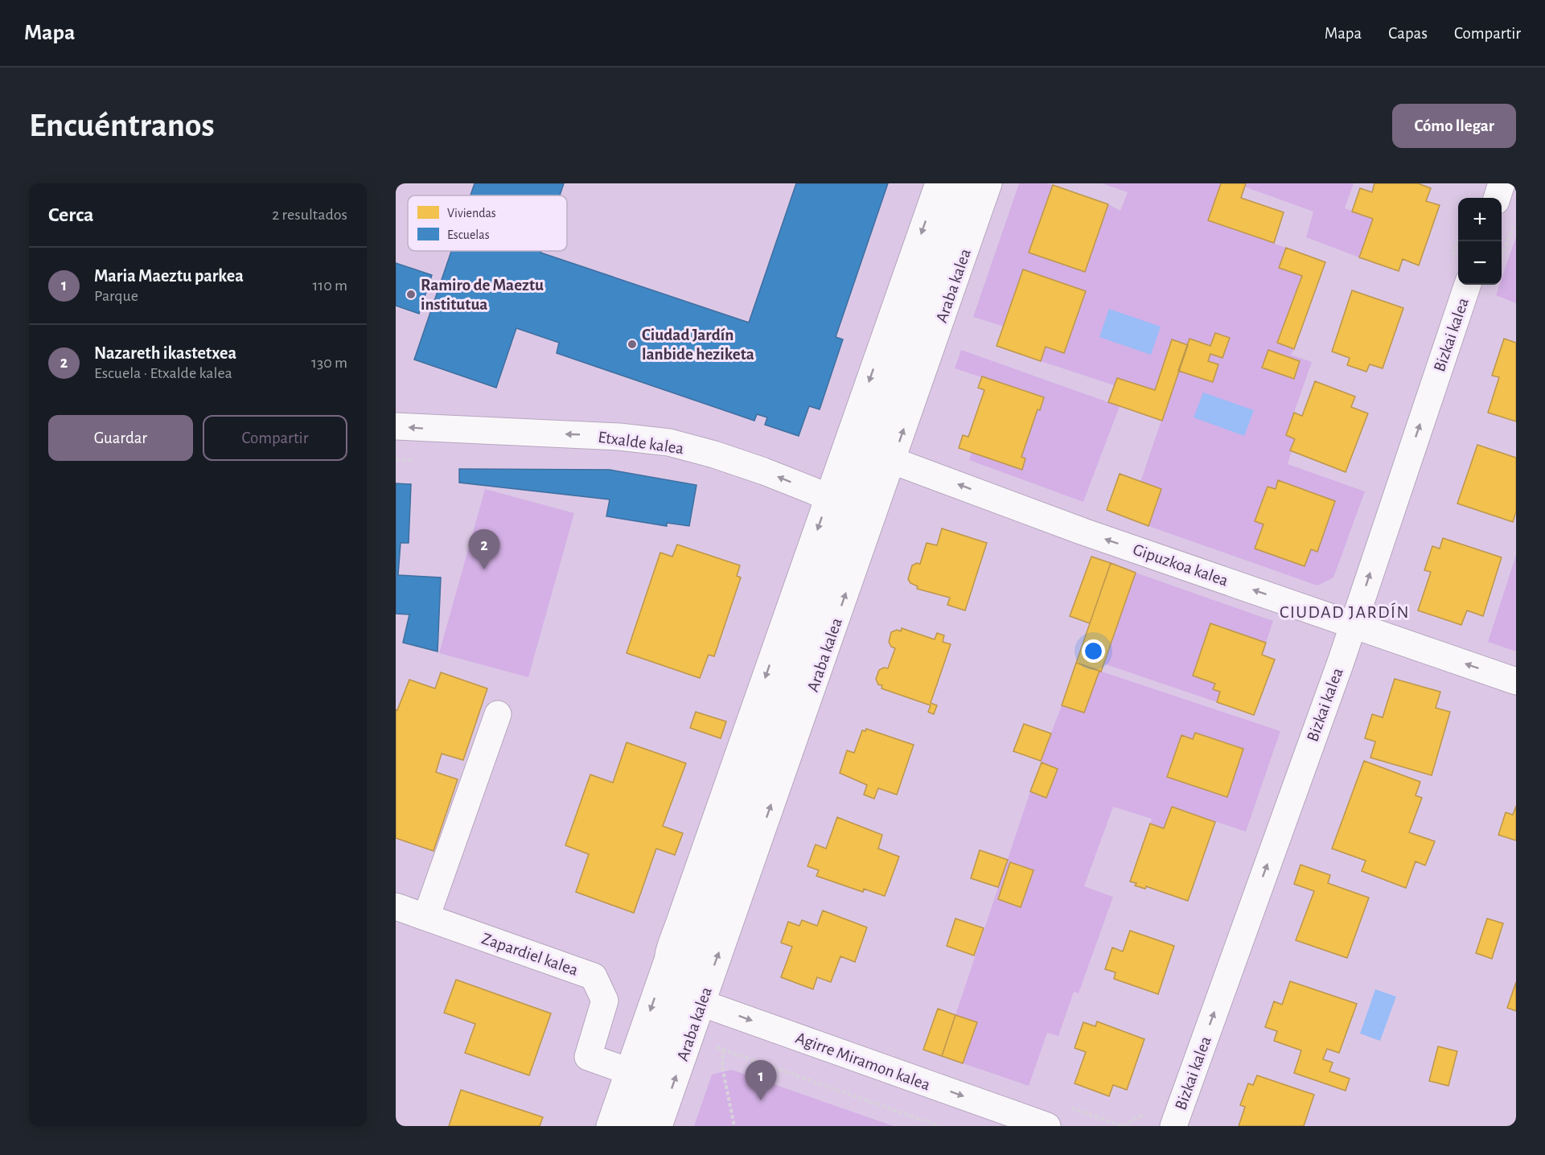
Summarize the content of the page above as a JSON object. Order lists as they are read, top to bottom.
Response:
{
  "streets": {
    "street": [
      "Araba kalea",
      "Bizkai kalea",
      "Etxalde kalea",
      "Gipuzkoa kalea",
      "Zapardiel kalea",
      "Agirre Miramon kalea"
    ]
  },
  "crossings": [
    ["Araba kalea", "Etxalde kalea"],
    ["Araba kalea", "Gipuzkoa kalea"],
    ["Araba kalea", "Agirre Miramon kalea"],
    ["Bizkai kalea", "Gipuzkoa kalea"]
  ],
  "one_way": [
    "Bizkai kalea",
    "Etxalde kalea",
    "Gipuzkoa kalea",
    "Agirre Miramon kalea"
  ],
  "districts": ["CIUDAD JARDÍN"],
  "places": ["Ramiro de Maeztu institutua", "Ciudad Jardín lanbide heziketa"],
  "legend": ["Viviendas", "Escuelas"],
  "page": {
    "header": "Mapa",
    "nav": ["Mapa", "Capas", "Compartir"],
    "buttons": [
      "Cómo llegar",
      ["Guardar", "Compartir"]
    ],
    "title": "Encuéntranos",
    "heading": ["Cerca", "2 resultados"],
    "map_buttons": ["+", "−"],
    "list": [
      {
        "mark": "1",
        "name": "Maria Maeztu parkea",
        "note": "Parque",
        "value": "110 m"
      },
      {
        "mark": "2",
        "name": "Nazareth ikastetxea",
        "note": "Escuela · Etxalde kalea",
        "value": "130 m"
      }
    ],
    "pins": ["2", "1"]
  }
}
